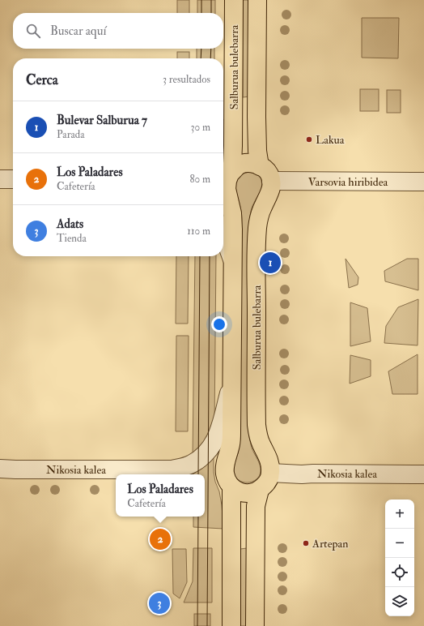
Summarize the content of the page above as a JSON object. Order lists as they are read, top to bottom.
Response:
{
  "streets": {
    "main road": ["Salburua bulebarra"],
    "street": ["Varsovia hiribidea", "Nikosia kalea"]
  },
  "crossings": [
    ["Salburua bulebarra", "Varsovia hiribidea"],
    ["Salburua bulebarra", "Nikosia kalea"]
  ],
  "places": ["Lakua", "Artepan"],
  "page": {
    "search": "Buscar aquí",
    "heading": ["Cerca", "3 resultados"],
    "list": [
      {
        "mark": "1",
        "name": "Bulevar Salburua 7",
        "note": "Parada",
        "value": "30 m"
      },
      {
        "mark": "2",
        "name": "Los Paladares",
        "note": "Cafetería",
        "value": "80 m"
      },
      {
        "mark": "3",
        "name": "Adats",
        "note": "Tienda",
        "value": "110 m"
      }
    ],
    "pins": ["1", "2", "3"],
    "popup": ["Los Paladares", "Cafetería"],
    "map_buttons": ["+", "−"]
  }
}
